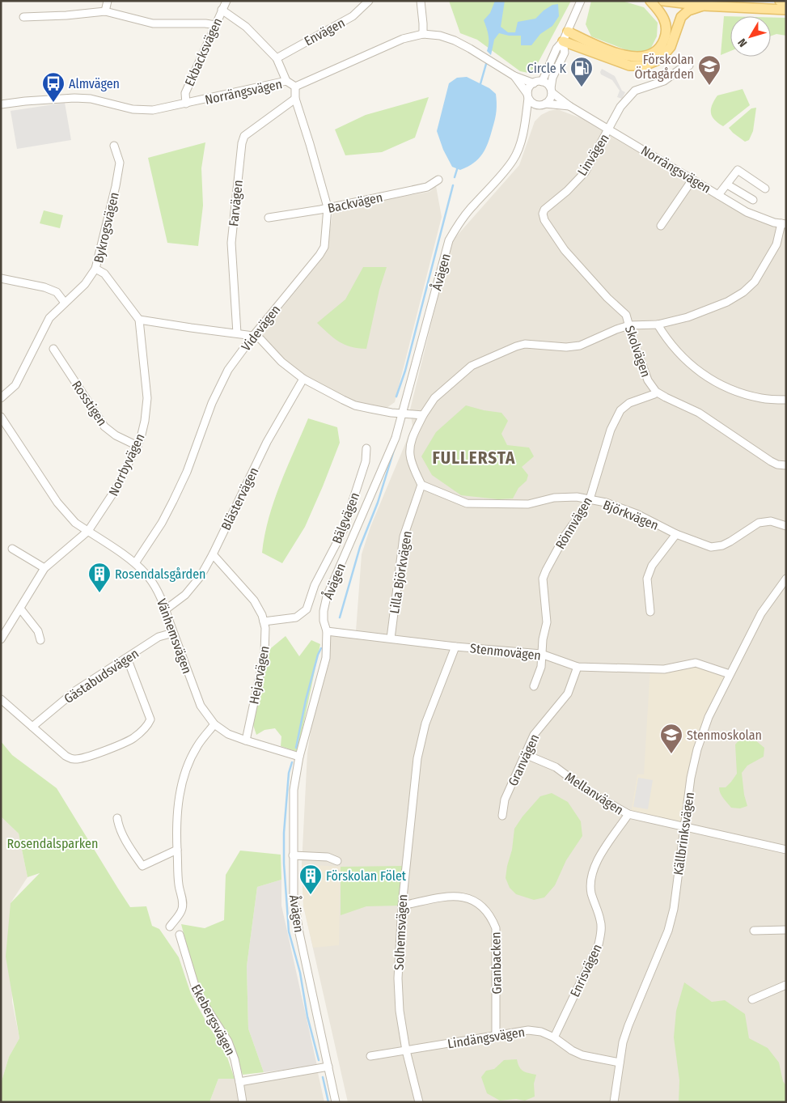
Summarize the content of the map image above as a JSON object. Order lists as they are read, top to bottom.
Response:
{
  "streets": {
    "street": [
      "Envägen",
      "Ekbacksvägen",
      "Norrängsvägen",
      "Linvägen",
      "Backvägen",
      "Farvägen",
      "Bykrogsvägen",
      "Åvägen",
      "Videvägen",
      "Skolvägen",
      "Rosstigen",
      "Norrbyvägen",
      "Blästervägen",
      "Björkvägen",
      "Bälgvägen",
      "Rönnvägen",
      "Lilla Björkvägen",
      "Vänhemsvägen",
      "Stenmovägen",
      "Hejarvägen",
      "Gästabudsvägen",
      "Granvägen",
      "Mellanvägen",
      "Källbrinksvägen",
      "Solhemsvägen",
      "Granbacken",
      "Enrisvägen",
      "Ekebergsvägen",
      "Lindängsvägen"
    ]
  },
  "crossings": [
    ["Ekbacksvägen", "Norrängsvägen"],
    ["Norrängsvägen", "Linvägen"],
    ["Norrängsvägen", "Åvägen"],
    ["Norrängsvägen", "Videvägen"],
    ["Linvägen", "Skolvägen"],
    ["Backvägen", "Videvägen"],
    ["Farvägen", "Videvägen"],
    ["Åvägen", "Vänhemsvägen"],
    ["Åvägen", "Stenmovägen"],
    ["Videvägen", "Vänhemsvägen"],
    ["Skolvägen", "Rönnvägen"],
    ["Rosstigen", "Norrbyvägen"],
    ["Norrbyvägen", "Vänhemsvägen"],
    ["Blästervägen", "Vänhemsvägen"],
    ["Blästervägen", "Hejarvägen"],
    ["Björkvägen", "Rönnvägen"],
    ["Björkvägen", "Lilla Björkvägen"],
    ["Bälgvägen", "Hejarvägen"],
    ["Rönnvägen", "Stenmovägen"],
    ["Lilla Björkvägen", "Stenmovägen"],
    ["Vänhemsvägen", "Hejarvägen"],
    ["Vänhemsvägen", "Gästabudsvägen"],
    ["Stenmovägen", "Granvägen"],
    ["Stenmovägen", "Källbrinksvägen"],
    ["Stenmovägen", "Solhemsvägen"],
    ["Granvägen", "Mellanvägen"],
    ["Mellanvägen", "Källbrinksvägen"],
    ["Mellanvägen", "Enrisvägen"],
    ["Källbrinksvägen", "Lindängsvägen"],
    ["Solhemsvägen", "Granbacken"],
    ["Solhemsvägen", "Lindängsvägen"],
    ["Granbacken", "Lindängsvägen"],
    ["Enrisvägen", "Lindängsvägen"]
  ],
  "districts": ["FULLERSTA"],
  "parks": ["Rosendalsparken"],
  "places": {
    "school or university": ["Förskolan Örtagården", "Stenmoskolan"],
    "fuel station": ["Circle K"],
    "bus stop": ["Almvägen"],
    "building": ["Rosendalsgården", "Förskolan Fölet"]
  },
  "north": "bottom left"
}
